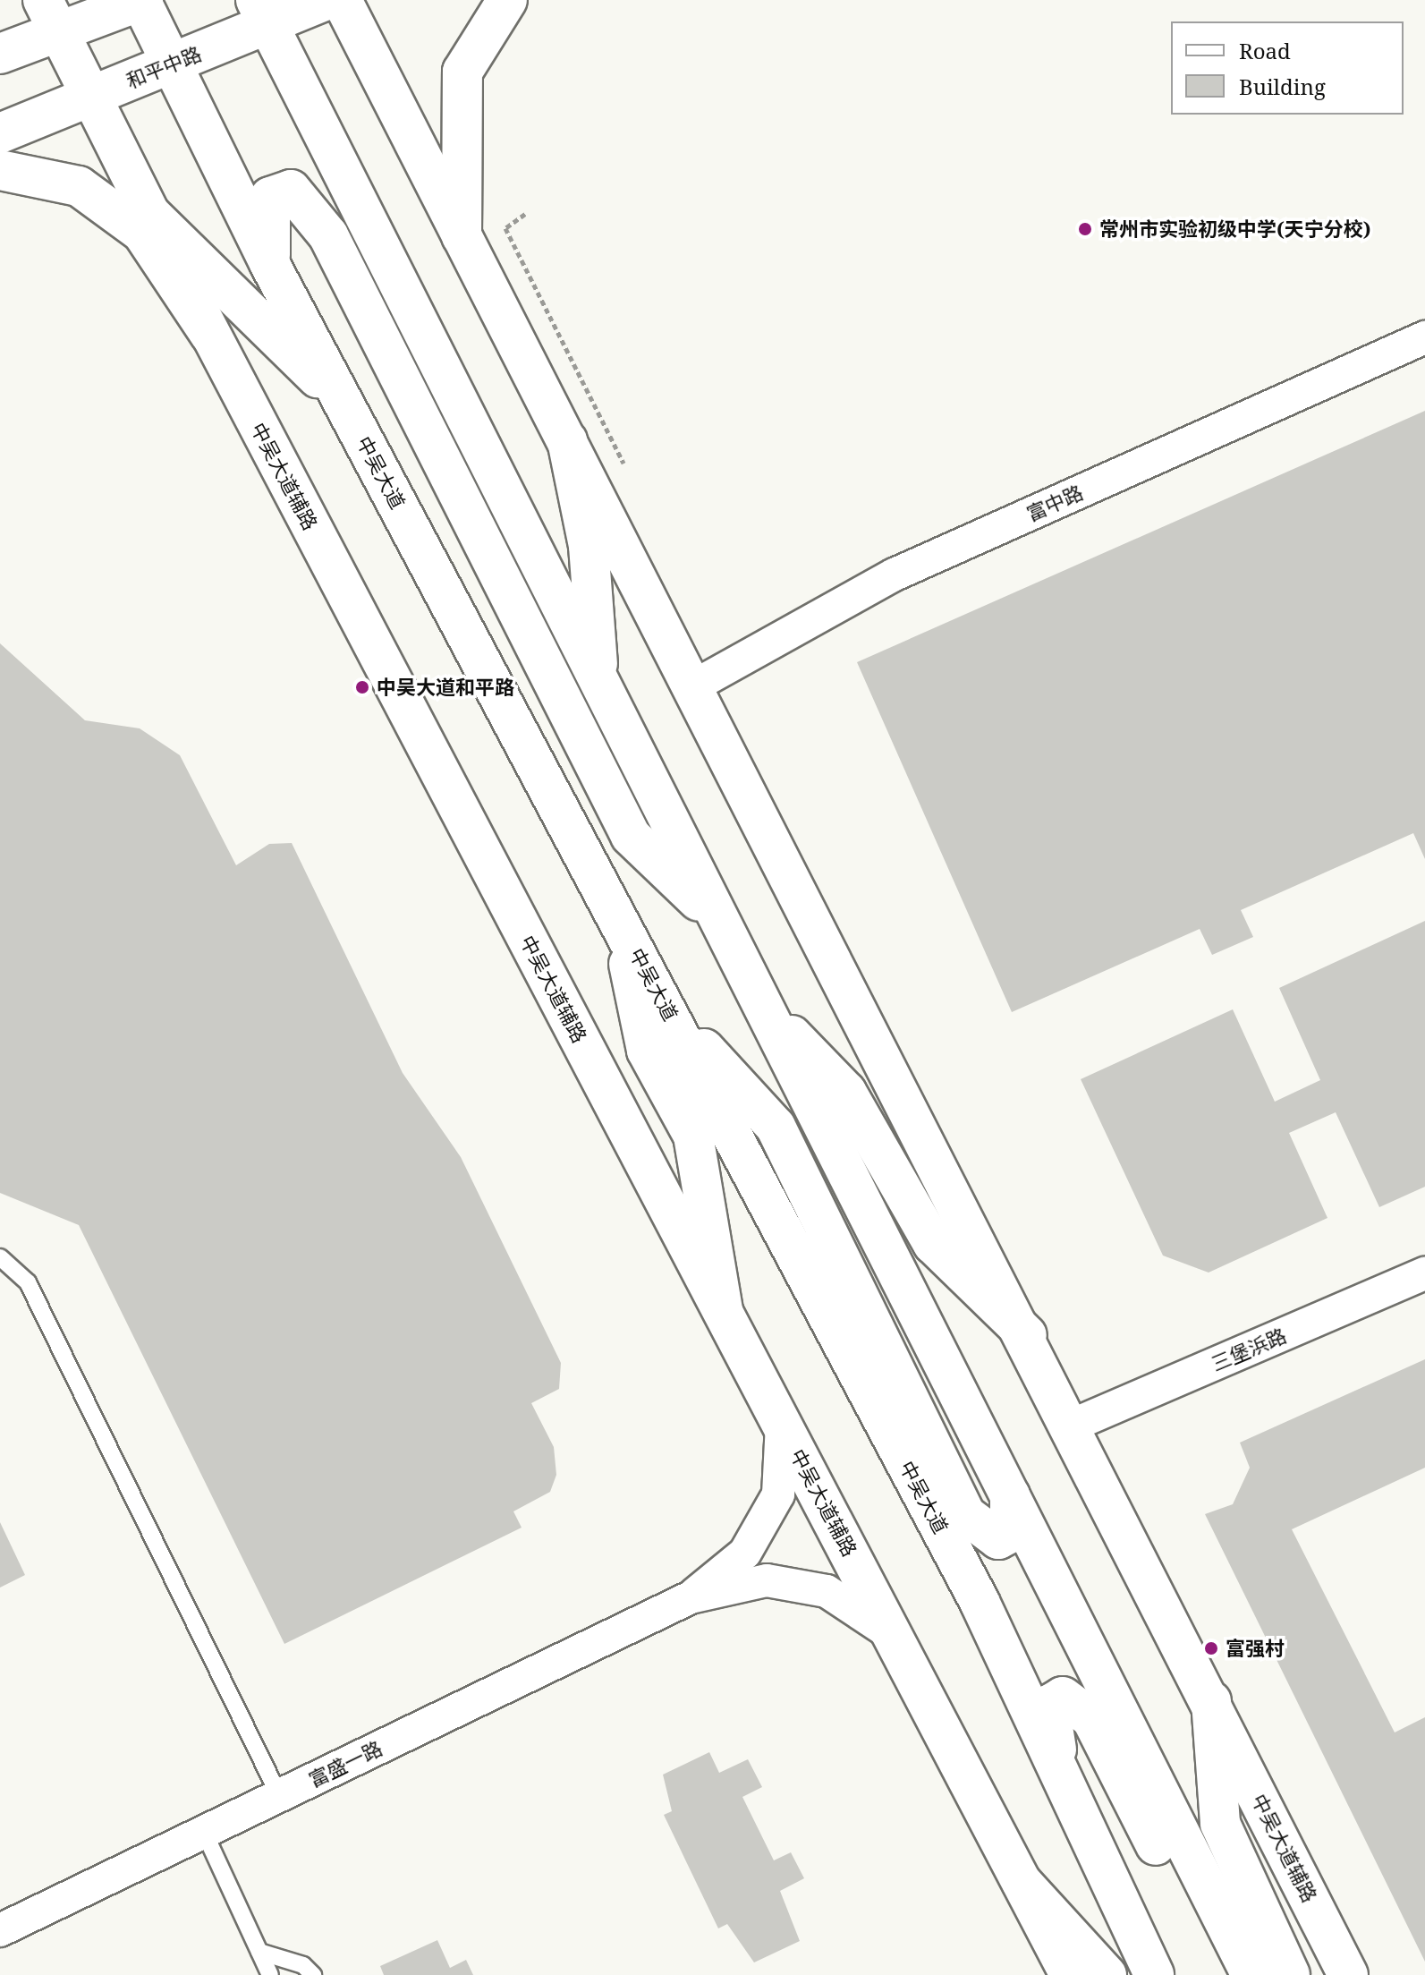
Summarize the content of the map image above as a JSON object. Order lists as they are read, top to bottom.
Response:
{
  "streets": {
    "main road": ["和平中路", "中吴大道", "中吴大道辅路"],
    "street": ["富中路", "三堡浜路", "富盛一路"]
  },
  "crossings": [
    ["和平中路", "中吴大道"],
    ["和平中路", "中吴大道辅路"],
    ["中吴大道辅路", "富中路"],
    ["中吴大道辅路", "三堡浜路"]
  ],
  "places": ["常州市实验初级中学(天宁分校)", "中吴大道和平路", "富强村"],
  "legend": ["Road", "Building"]
}
